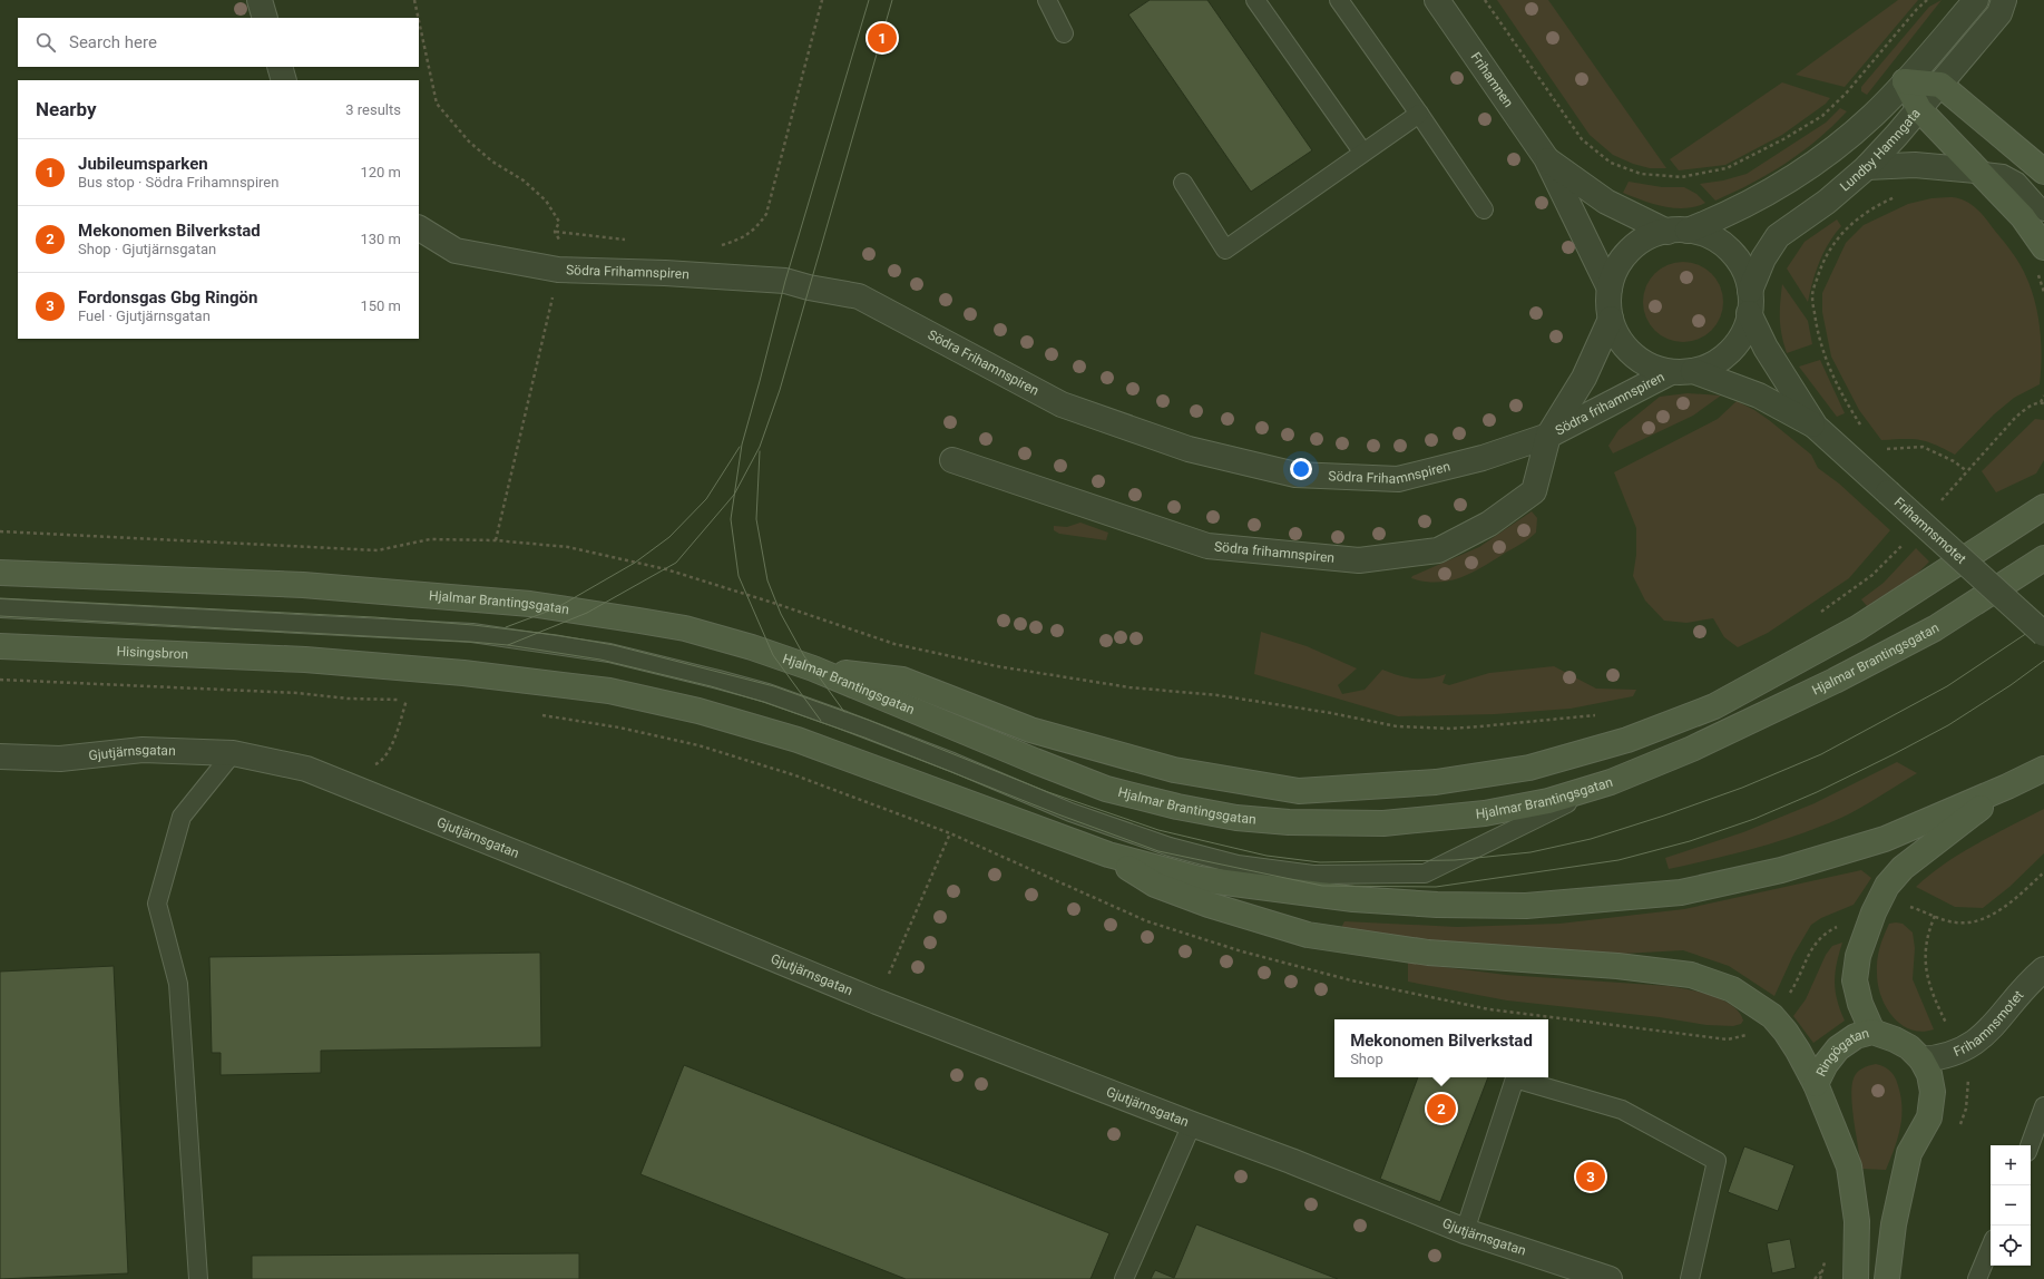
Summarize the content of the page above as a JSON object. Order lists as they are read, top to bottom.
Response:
{
  "streets": {
    "main road": ["Hjalmar Brantingsgatan", "Hisingsbron", "Ringögatan"],
    "street": [
      "Frihamnen",
      "Lundby Hamngata",
      "Södra Frihamnspiren",
      "Södra frihamnspiren",
      "Frihamnsmotet",
      "Gjutjärnsgatan"
    ]
  },
  "crossings": [
    ["Frihamnen", "Lundby Hamngata"],
    ["Frihamnen", "Södra frihamnspiren"],
    ["Frihamnen", "Frihamnsmotet"],
    ["Lundby Hamngata", "Södra frihamnspiren"],
    ["Lundby Hamngata", "Frihamnsmotet"],
    ["Södra Frihamnspiren", "Södra frihamnspiren"],
    ["Södra frihamnspiren", "Frihamnsmotet"],
    ["Frihamnsmotet", "Ringögatan"]
  ],
  "page": {
    "search": "Search here",
    "pins": ["1", "2", "3"],
    "heading": ["Nearby", "3 results"],
    "list": [
      {
        "mark": "1",
        "name": "Jubileumsparken",
        "note": "Bus stop · Södra Frihamnspiren",
        "value": "120 m"
      },
      {
        "mark": "2",
        "name": "Mekonomen Bilverkstad",
        "note": "Shop · Gjutjärnsgatan",
        "value": "130 m"
      },
      {
        "mark": "3",
        "name": "Fordonsgas Gbg Ringön",
        "note": "Fuel · Gjutjärnsgatan",
        "value": "150 m"
      }
    ],
    "popup": ["Mekonomen Bilverkstad", "Shop"],
    "map_buttons": ["+", "−"]
  }
}
